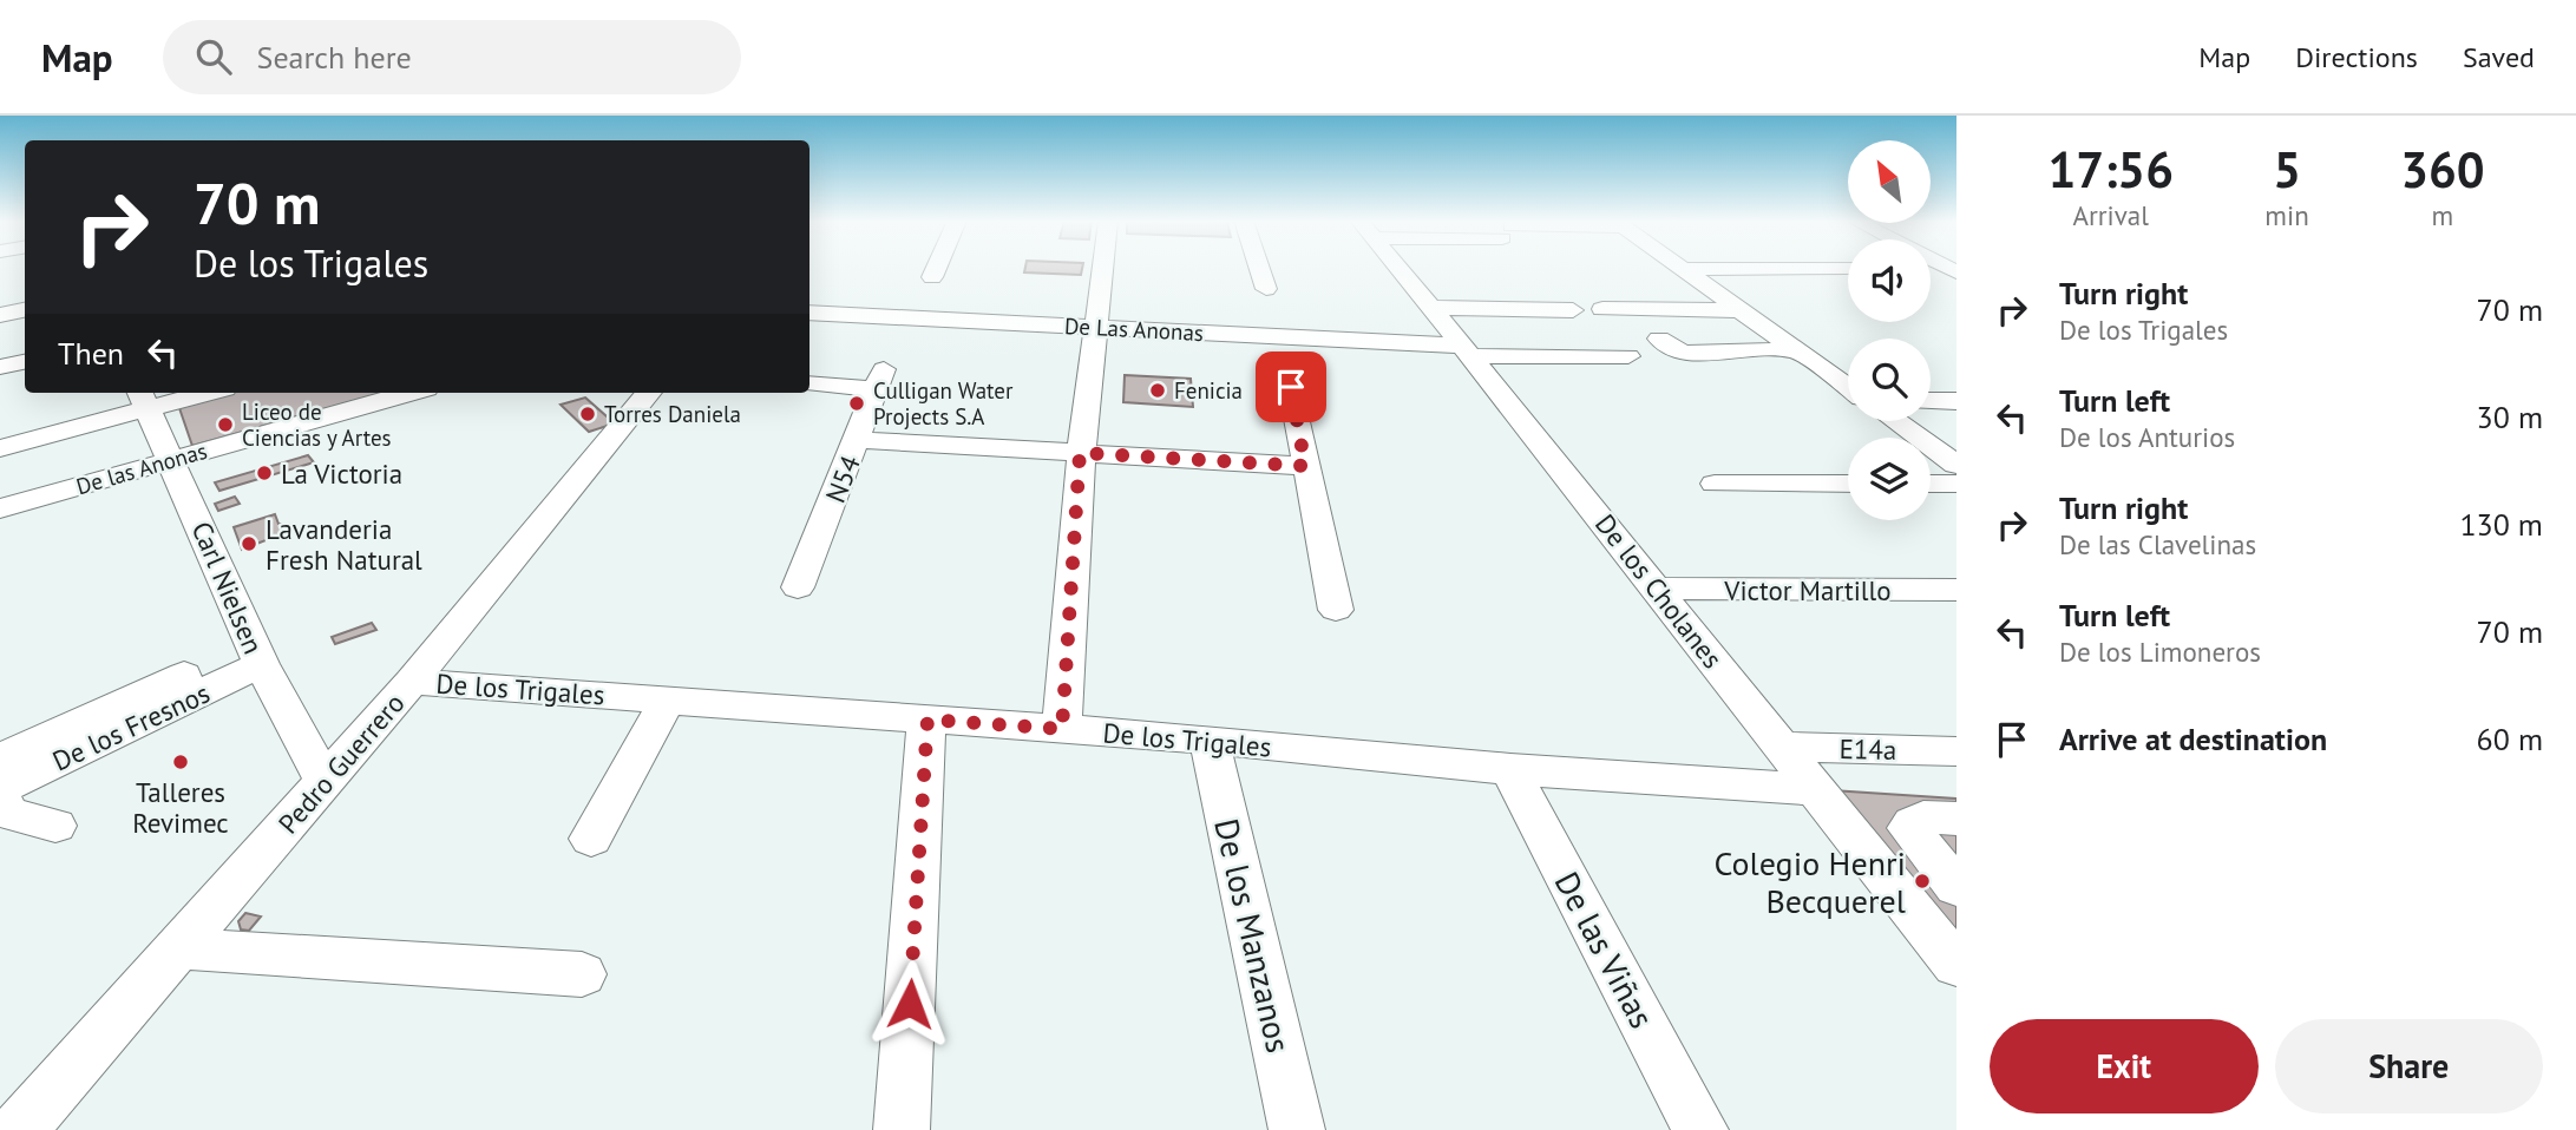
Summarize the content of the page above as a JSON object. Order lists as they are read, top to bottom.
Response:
{
  "streets": {
    "street": [
      "De Las Anonas",
      "De las Anonas",
      "N54",
      "Carl Nielsen",
      "Victor Martillo",
      "De los Cholanes",
      "De los Trigales",
      "De los Fresnos",
      "E14a",
      "Pedro Guerrero",
      "De los Manzanos",
      "De las Viñas"
    ]
  },
  "crossings": [
    ["De Las Anonas", "De los Cholanes"],
    ["De las Anonas", "Carl Nielsen"],
    ["Carl Nielsen", "De los Fresnos"],
    ["Carl Nielsen", "Pedro Guerrero"],
    ["Victor Martillo", "De los Cholanes"],
    ["De los Cholanes", "De los Trigales"],
    ["De los Cholanes", "E14a"],
    ["De los Trigales", "Pedro Guerrero"],
    ["De los Trigales", "De los Manzanos"],
    ["De los Trigales", "De las Viñas"]
  ],
  "places": [
    "Fenicia",
    "Culligan Water Projects S.A",
    "Torres Daniela",
    "Liceo de Ciencias y Artes",
    "La Victoria",
    "Lavanderia Fresh Natural",
    "Talleres Revimec",
    "Colegio Henri Becquerel"
  ],
  "north": "top left",
  "page": {
    "header": "Map",
    "search": "Search here",
    "nav": ["Map", "Directions", "Saved"],
    "eta": [
      "17:56",
      "Arrival",
      "5",
      "min",
      "360",
      "m"
    ],
    "turn": ["70 m", "De los Trigales"],
    "list": [
      {
        "name": "Turn right",
        "note": "De los Trigales",
        "value": "70 m"
      },
      {
        "name": "Turn left",
        "note": "De los Anturios",
        "value": "30 m"
      },
      {
        "name": "Turn right",
        "note": "De las Clavelinas",
        "value": "130 m"
      },
      {
        "name": "Turn left",
        "note": "De los Limoneros",
        "value": "70 m"
      },
      {
        "name": "Arrive at destination",
        "value": "60 m"
      }
    ],
    "then": "Then",
    "buttons": ["Exit", "Share"]
  }
}
